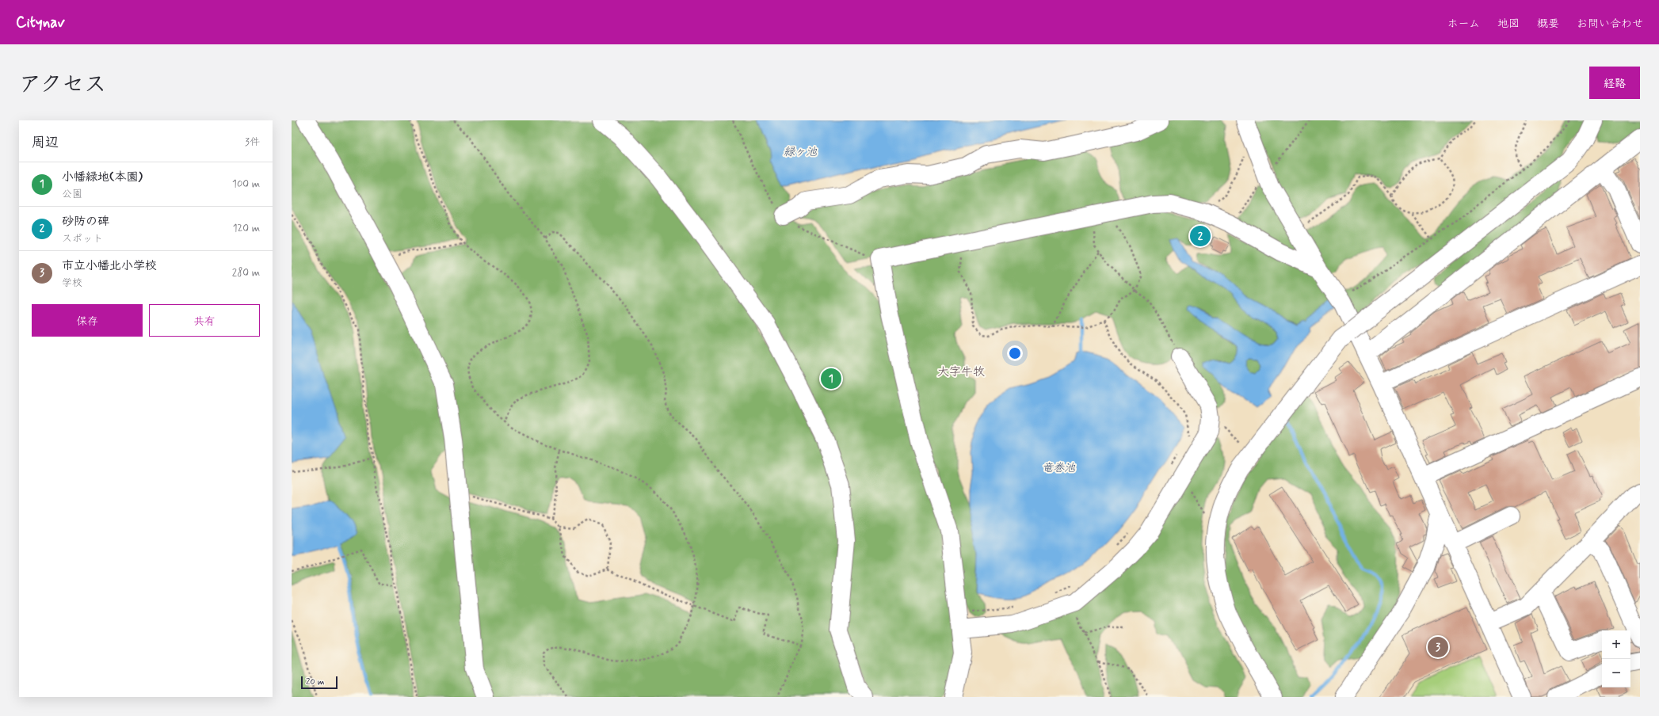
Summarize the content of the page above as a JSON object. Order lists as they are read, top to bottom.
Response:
{
  "districts": ["大字牛牧"],
  "water": ["緑ヶ池", "竜巻池"],
  "scale_bar": "20 m",
  "page": {
    "header": "Citynav",
    "nav": [
      "ホーム",
      "地図",
      "概要",
      "お問い合わせ"
    ],
    "title": "アクセス",
    "buttons": [
      "経路",
      ["保存", "共有"]
    ],
    "heading": ["周辺", "3件"],
    "list": [
      {
        "mark": "1",
        "name": "小幡緑地(本園)",
        "note": "公園",
        "value": "100 m"
      },
      {
        "mark": "2",
        "name": "砂防の碑",
        "note": "スポット",
        "value": "120 m"
      },
      {
        "mark": "3",
        "name": "市立小幡北小学校",
        "note": "学校",
        "value": "280 m"
      }
    ],
    "pins": ["2", "1", "3"],
    "map_buttons": ["+", "−"],
    "scale": "20 m"
  }
}
